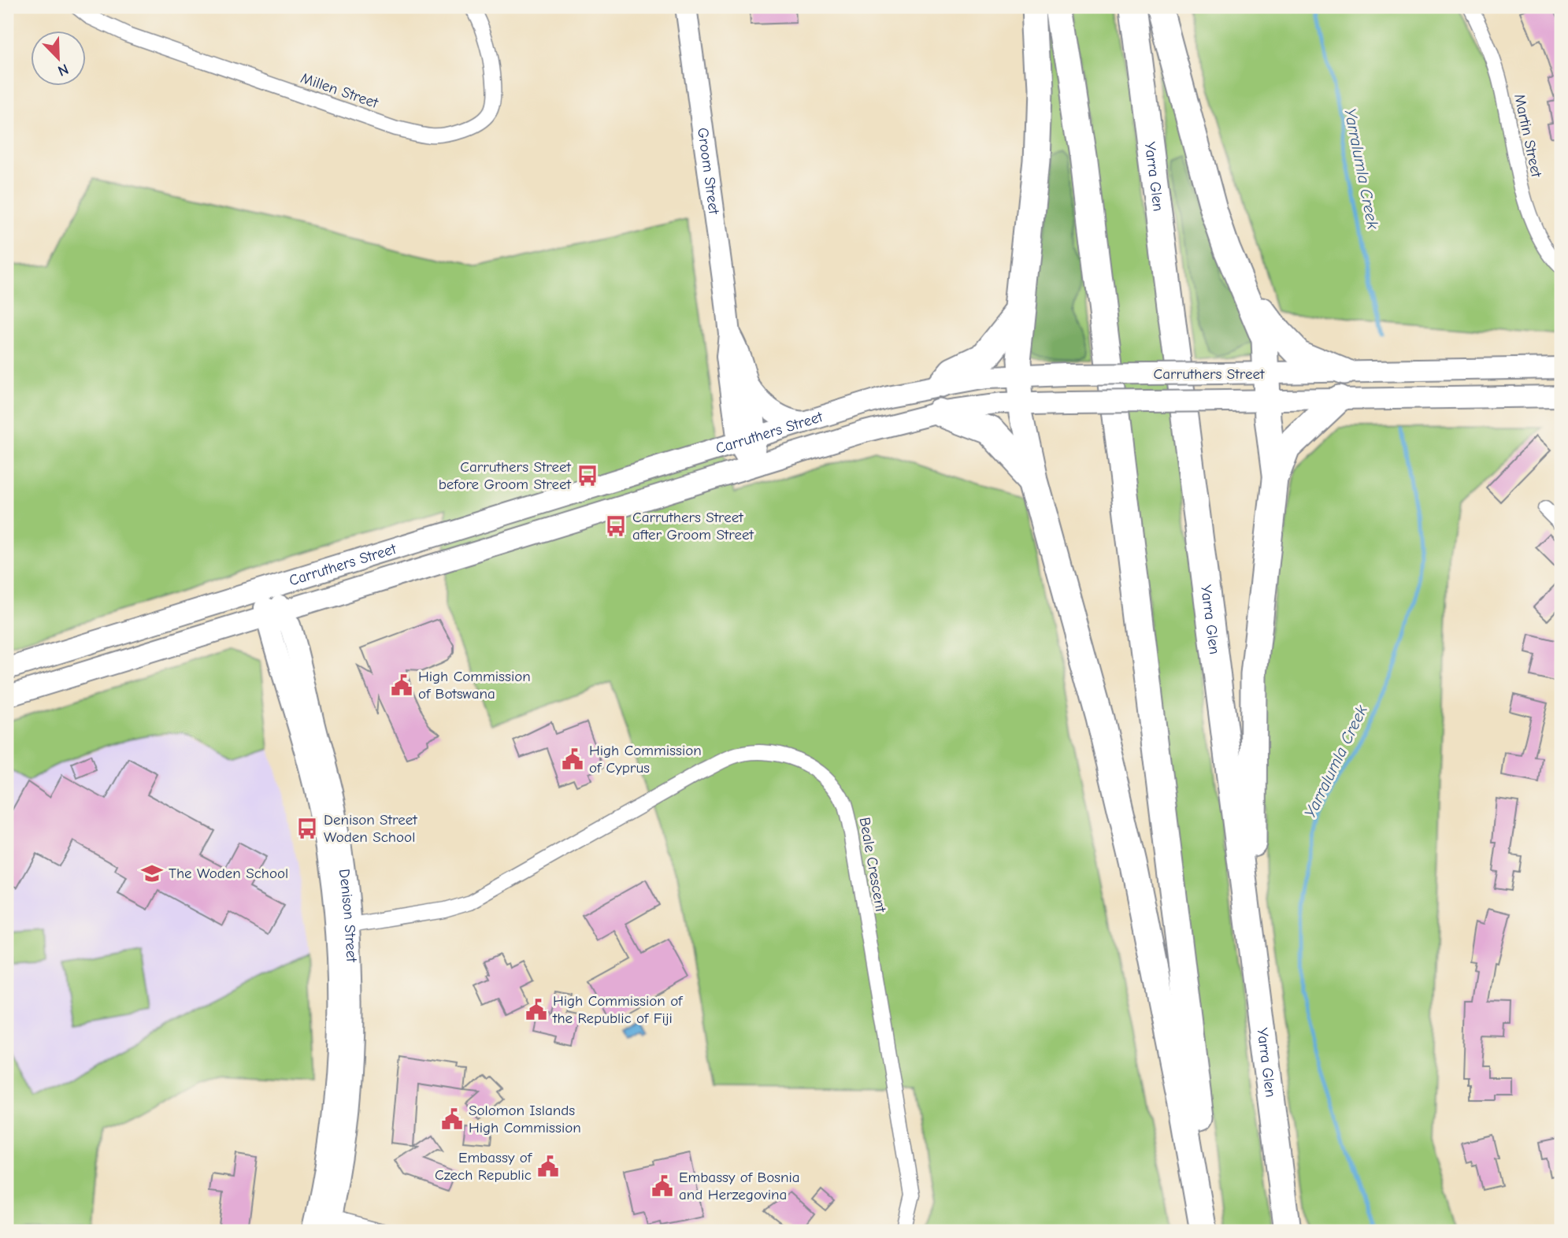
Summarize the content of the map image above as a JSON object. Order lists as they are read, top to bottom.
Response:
{
  "streets": {
    "highway": ["Yarra Glen"],
    "main road": ["Groom Street", "Carruthers Street", "Denison Street"],
    "street": ["Millen Street", "Martin Street", "Beale Crescent"]
  },
  "crossings": [
    ["Groom Street", "Carruthers Street"],
    ["Carruthers Street", "Denison Street"],
    ["Beale Crescent", "Denison Street"]
  ],
  "water": ["Yarralumla Creek"],
  "places": {
    "bus stop": ["Carruthers Street before Groom Street", "Carruthers Street after Groom Street", "Denison Street Woden School"],
    "public building": [
      "High Commission of Botswana",
      "High Commission of Cyprus",
      "High Commission of the Republic of Fiji",
      "Solomon Islands High Commission",
      "Embassy of Czech Republic",
      "Embassy of Bosnia and Herzegovina"
    ],
    "school or university": ["The Woden School"]
  },
  "north": "bottom right"
}
